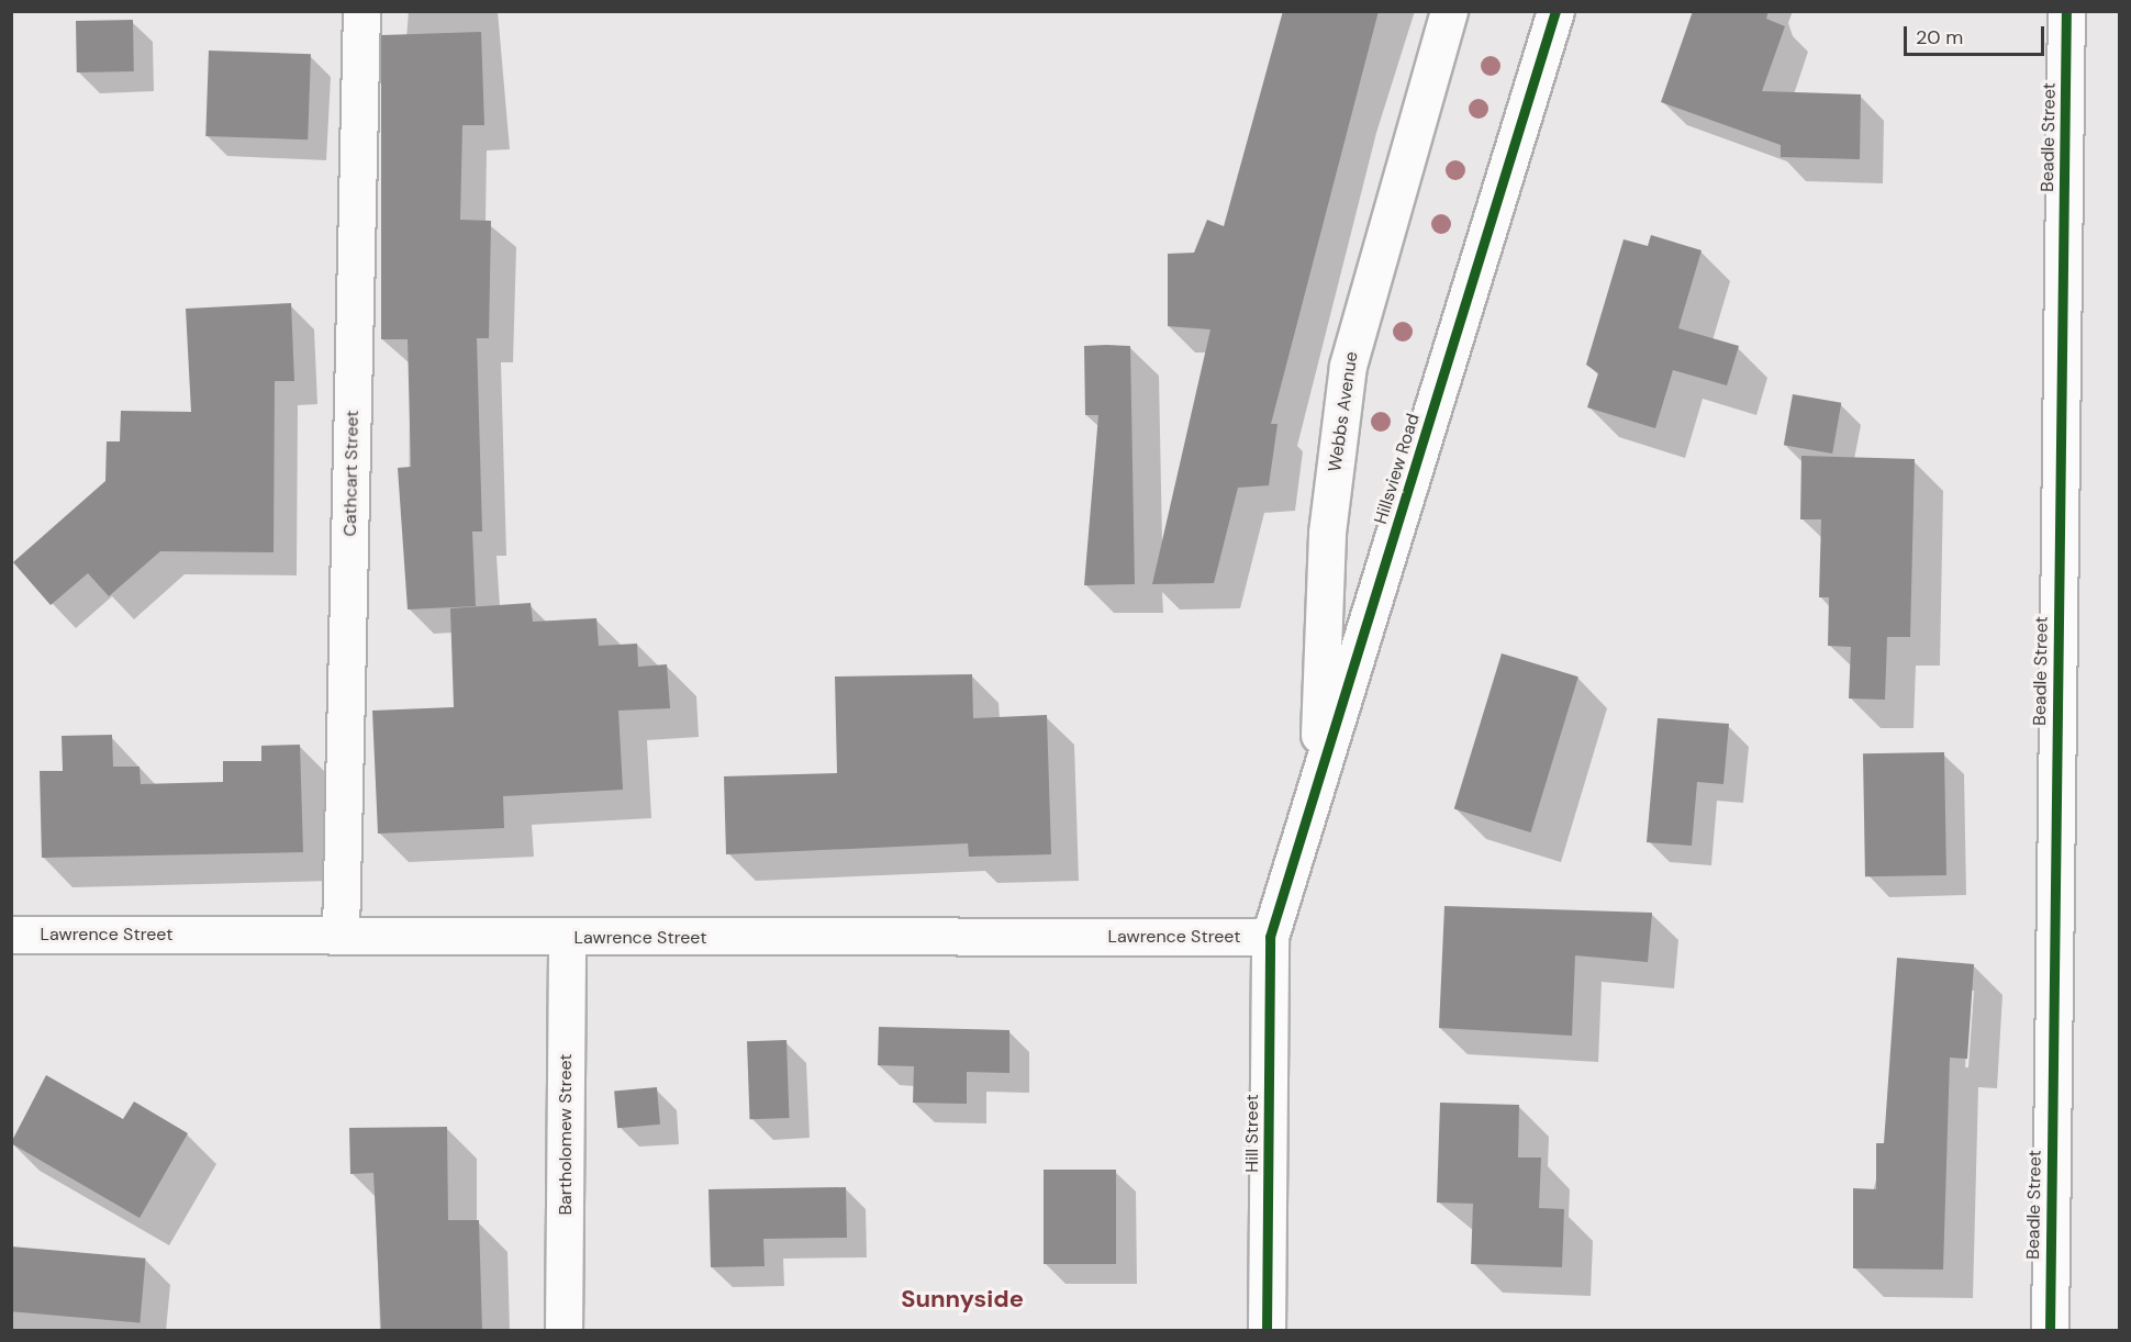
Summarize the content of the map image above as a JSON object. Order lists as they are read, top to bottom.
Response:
{
  "streets": {
    "street": [
      "Beadle Street",
      "Webbs Avenue",
      "Hillsview Road",
      "Cathcart Street",
      "Lawrence Street",
      "Hill Street",
      "Bartholomew Street"
    ]
  },
  "crossings": [
    ["Webbs Avenue", "Hillsview Road"],
    ["Hillsview Road", "Lawrence Street"],
    ["Hillsview Road", "Hill Street"],
    ["Cathcart Street", "Lawrence Street"],
    ["Lawrence Street", "Hill Street"],
    ["Lawrence Street", "Bartholomew Street"]
  ],
  "districts": ["Sunnyside"],
  "scale_bar": "20 m"
}
